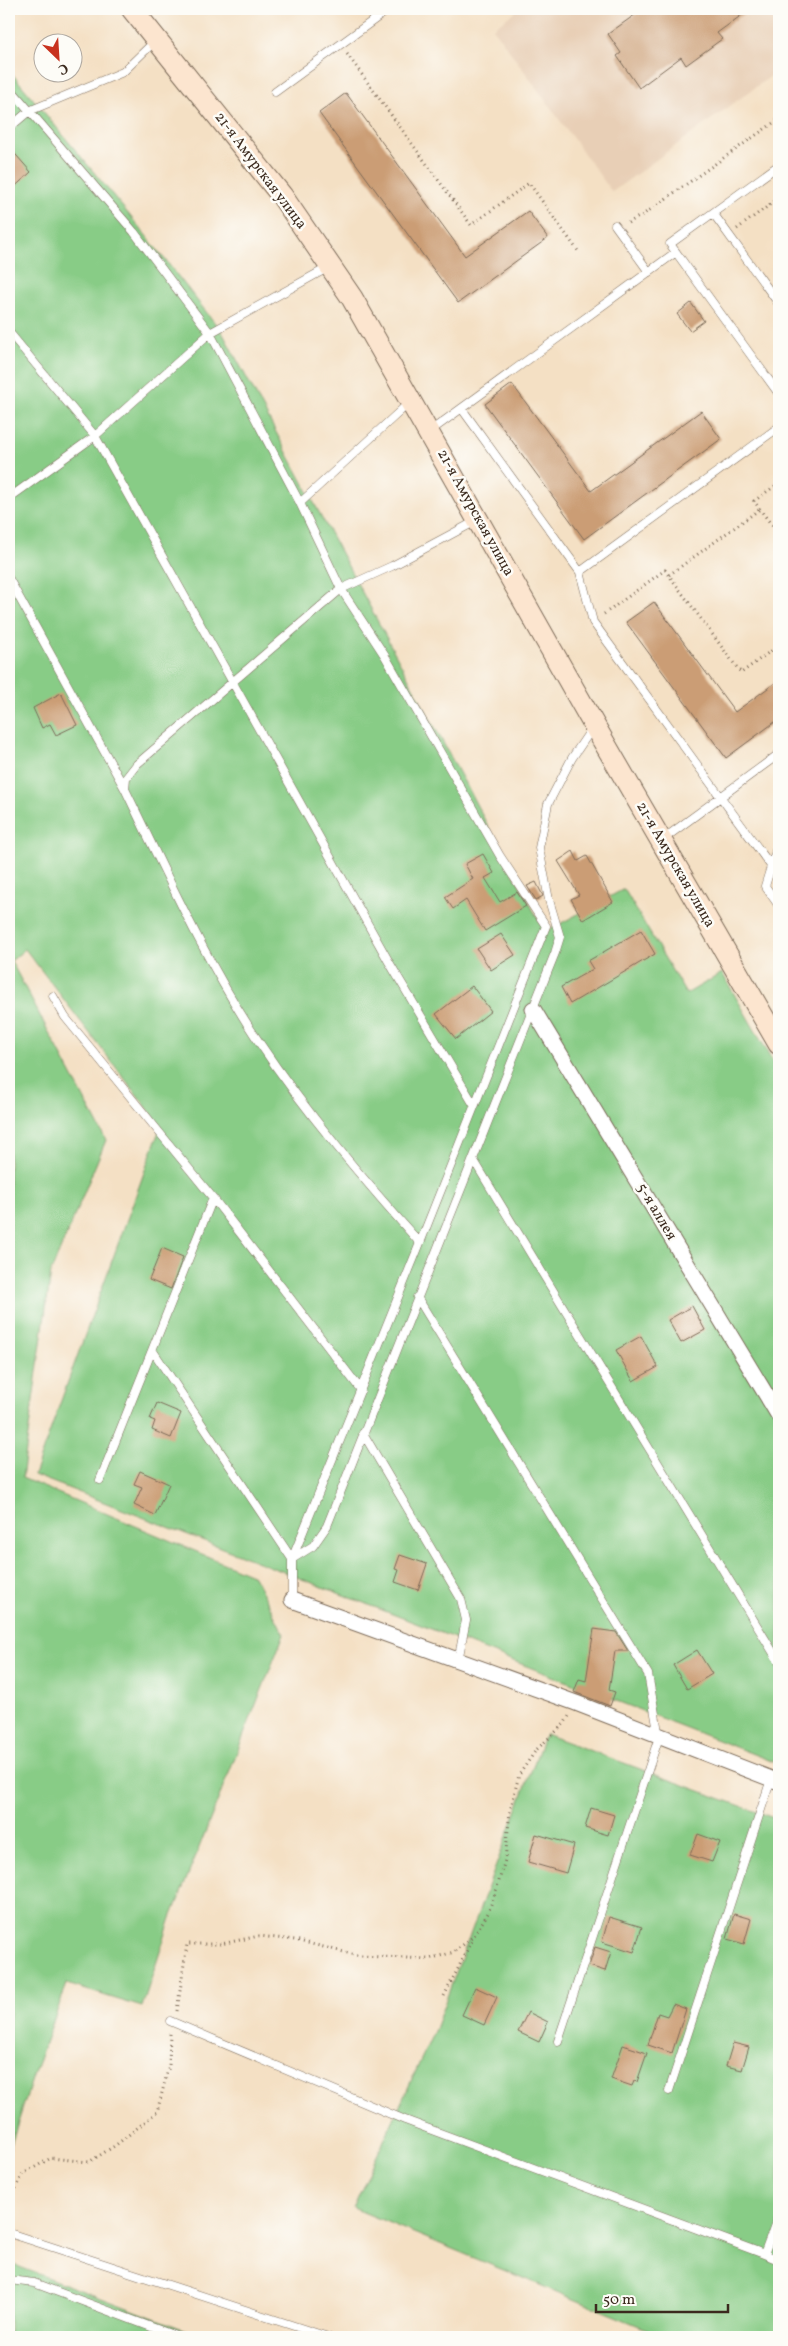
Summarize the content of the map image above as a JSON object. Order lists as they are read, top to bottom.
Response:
{
  "streets": {
    "main road": ["21-я Амурская улица"],
    "street": ["5-я аллея"]
  },
  "scale_bar": "50 m",
  "north": "bottom right"
}
